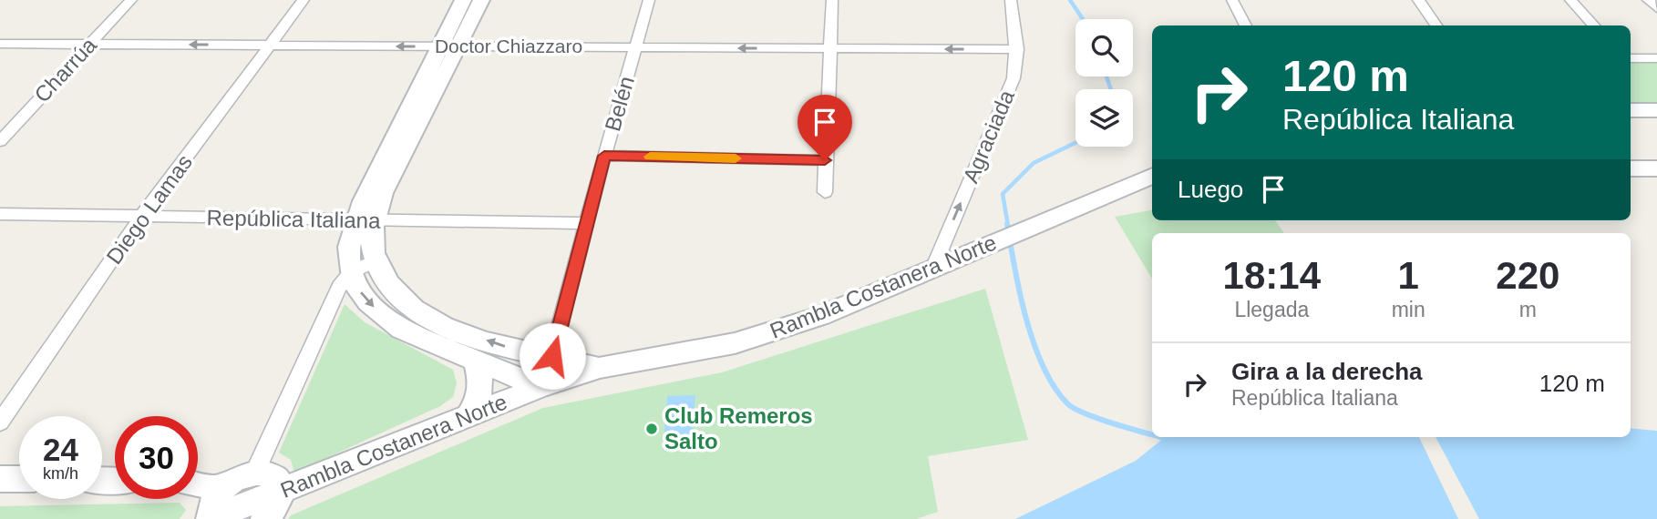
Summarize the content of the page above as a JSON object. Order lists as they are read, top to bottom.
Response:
{
  "streets": {
    "street": [
      "Doctor Chiazzaro",
      "Charrúa",
      "Belén",
      "Agraciada",
      "Diego Lamas",
      "República Italiana",
      "Rambla Costanera Norte"
    ]
  },
  "crossings": [
    ["Doctor Chiazzaro", "Charrúa"],
    ["Doctor Chiazzaro", "Belén"],
    ["Doctor Chiazzaro", "Agraciada"],
    ["Doctor Chiazzaro", "Diego Lamas"],
    ["Belén", "República Italiana"],
    ["Agraciada", "Rambla Costanera Norte"],
    ["Diego Lamas", "República Italiana"]
  ],
  "one_way": ["Doctor Chiazzaro", "Agraciada"],
  "places": ["Club Remeros Salto"],
  "page": {
    "turn": ["120 m", "República Italiana"],
    "then": "Luego",
    "eta": [
      "18:14",
      "Llegada",
      "1",
      "min",
      "220",
      "m"
    ],
    "list": [
      {
        "name": "Gira a la derecha",
        "note": "República Italiana",
        "value": "120 m"
      }
    ],
    "speed": "24 km/h",
    "limit": "30"
  }
}
